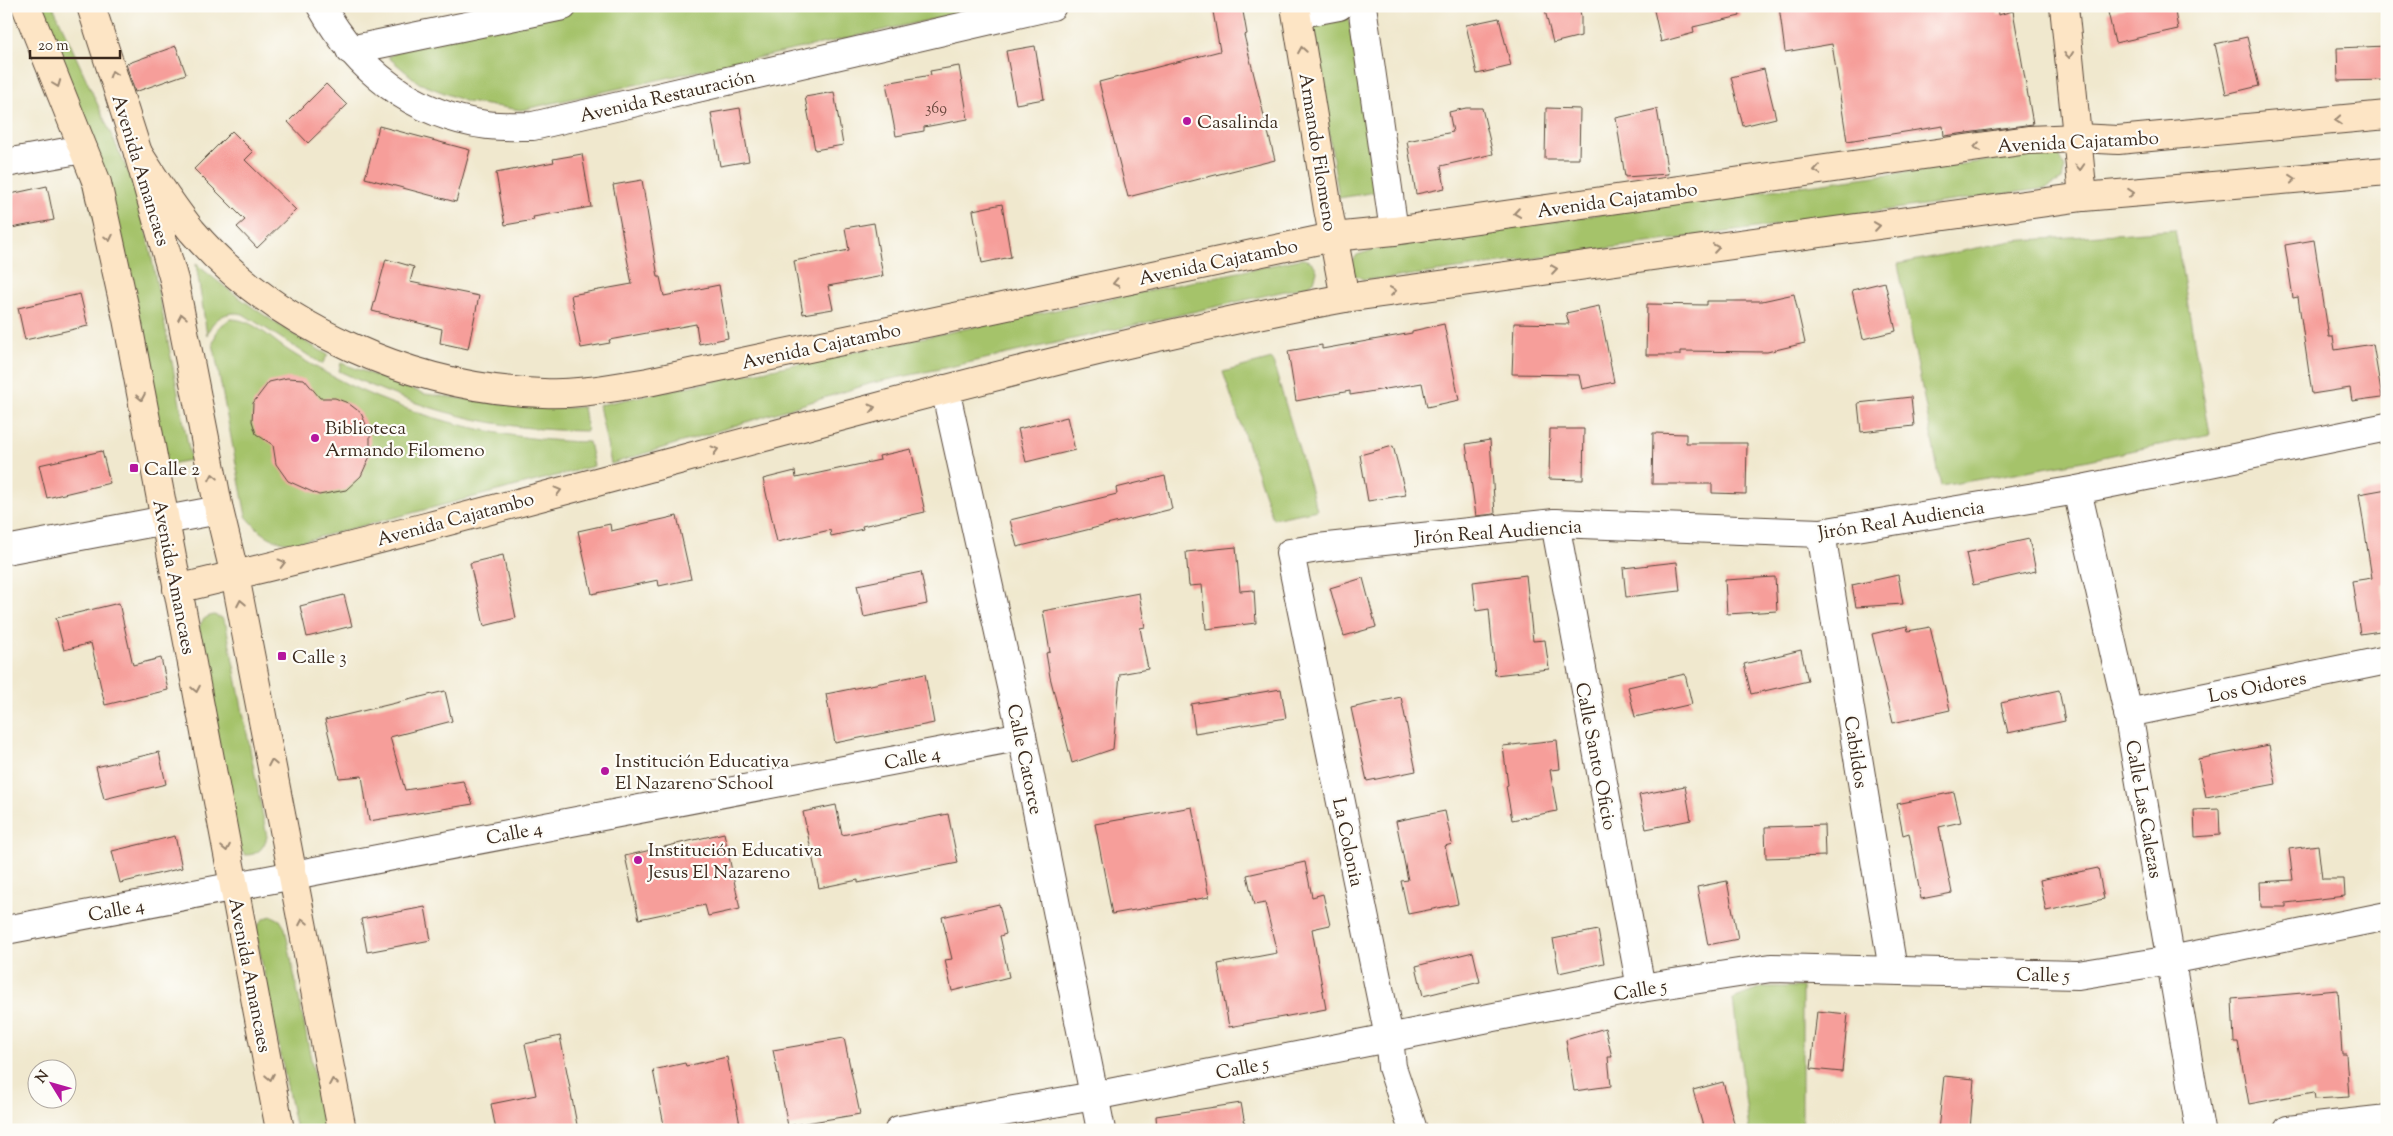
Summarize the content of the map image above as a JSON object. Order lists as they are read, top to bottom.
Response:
{
  "streets": {
    "street": [
      "Avenida Restauración",
      "Avenida Cajatambo",
      "Armando Filomeno",
      "Avenida Amancaes",
      "Jirón Real Audiencia",
      "Los Oidores",
      "Cabildos",
      "Calle Santo Oficio",
      "Calle 4",
      "Calle Catorce",
      "Calle Las Calezas",
      "La Colonia",
      "Calle 5"
    ]
  },
  "crossings": [
    ["Avenida Cajatambo", "Armando Filomeno"],
    ["Avenida Cajatambo", "Avenida Amancaes"],
    ["Avenida Cajatambo", "Calle Catorce"],
    ["Avenida Amancaes", "Calle 4"],
    ["Jirón Real Audiencia", "Cabildos"],
    ["Jirón Real Audiencia", "Calle Santo Oficio"],
    ["Jirón Real Audiencia", "Calle Las Calezas"],
    ["Jirón Real Audiencia", "La Colonia"],
    ["Los Oidores", "Calle Las Calezas"],
    ["Cabildos", "Calle 5"],
    ["Calle Santo Oficio", "Calle 5"],
    ["Calle 4", "Calle Catorce"],
    ["Calle Catorce", "Calle 5"],
    ["Calle Las Calezas", "Calle 5"],
    ["La Colonia", "Calle 5"]
  ],
  "places": {
    "other": [
      "Casalinda",
      "Biblioteca Armando Filomeno",
      "Institución Educativa El Nazareno School",
      "Institución Educativa Jesus El Nazareno"
    ],
    "transit": ["Calle 2", "Calle 3"]
  },
  "house_numbers": ["369"],
  "scale_bar": "20 m",
  "north": "top left"
}
